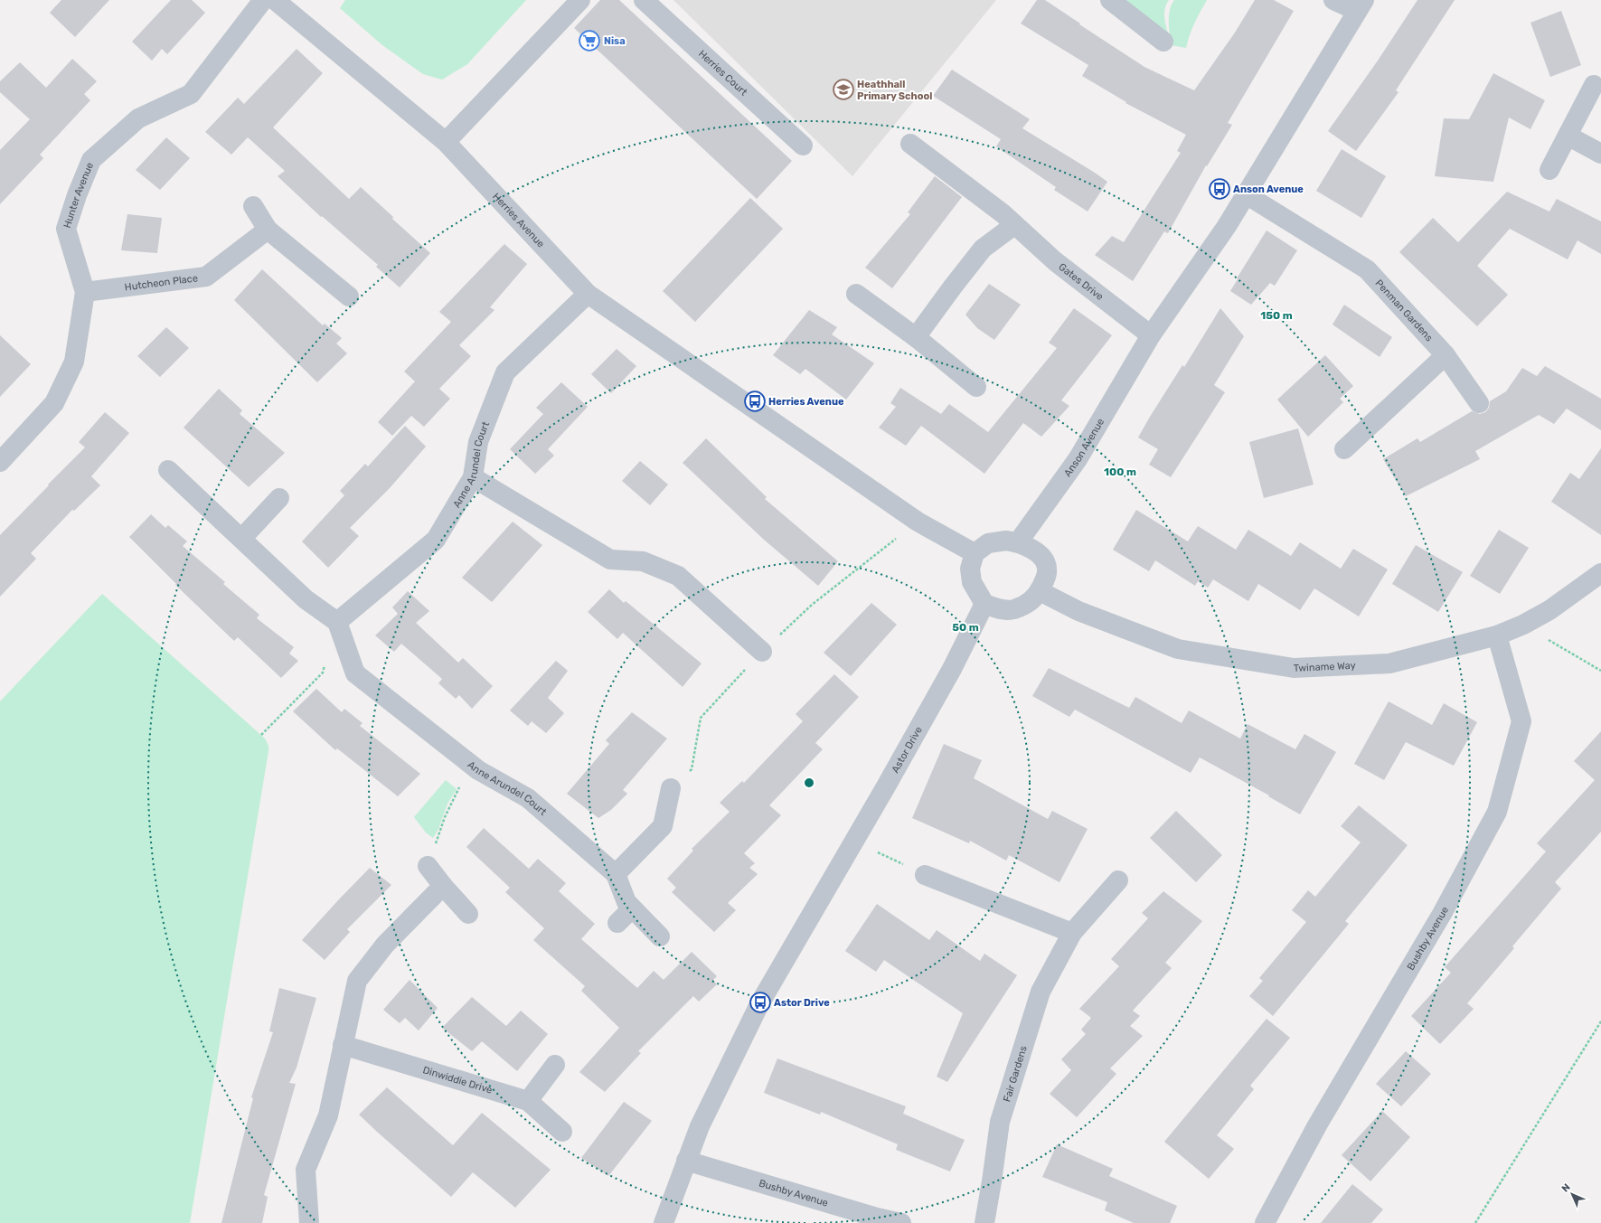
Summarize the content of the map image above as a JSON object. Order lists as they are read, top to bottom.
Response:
{
  "streets": {
    "street": [
      "Herries Court",
      "Hunter Avenue",
      "Herries Avenue",
      "Gates Drive",
      "Hutcheon Place",
      "Penman Gardens",
      "Anson Avenue",
      "Anne Arundel Court",
      "Twiname Way",
      "Astor Drive",
      "Bushby Avenue",
      "Fair Gardens",
      "Dinwiddie Drive"
    ]
  },
  "crossings": [
    ["Hunter Avenue", "Hutcheon Place"],
    ["Herries Avenue", "Anson Avenue"],
    ["Herries Avenue", "Anne Arundel Court"],
    ["Herries Avenue", "Twiname Way"],
    ["Herries Avenue", "Astor Drive"],
    ["Gates Drive", "Anson Avenue"],
    ["Penman Gardens", "Anson Avenue"],
    ["Anson Avenue", "Twiname Way"],
    ["Anson Avenue", "Astor Drive"],
    ["Twiname Way", "Astor Drive"],
    ["Twiname Way", "Bushby Avenue"],
    ["Astor Drive", "Bushby Avenue"]
  ],
  "places": {
    "supermarket": ["Nisa"],
    "school or university": ["Heathhall Primary School"],
    "bus stop": ["Anson Avenue", "Herries Avenue", "Astor Drive"]
  },
  "north": "top left",
  "rings": ["150 m", "100 m", "50 m"]
}
